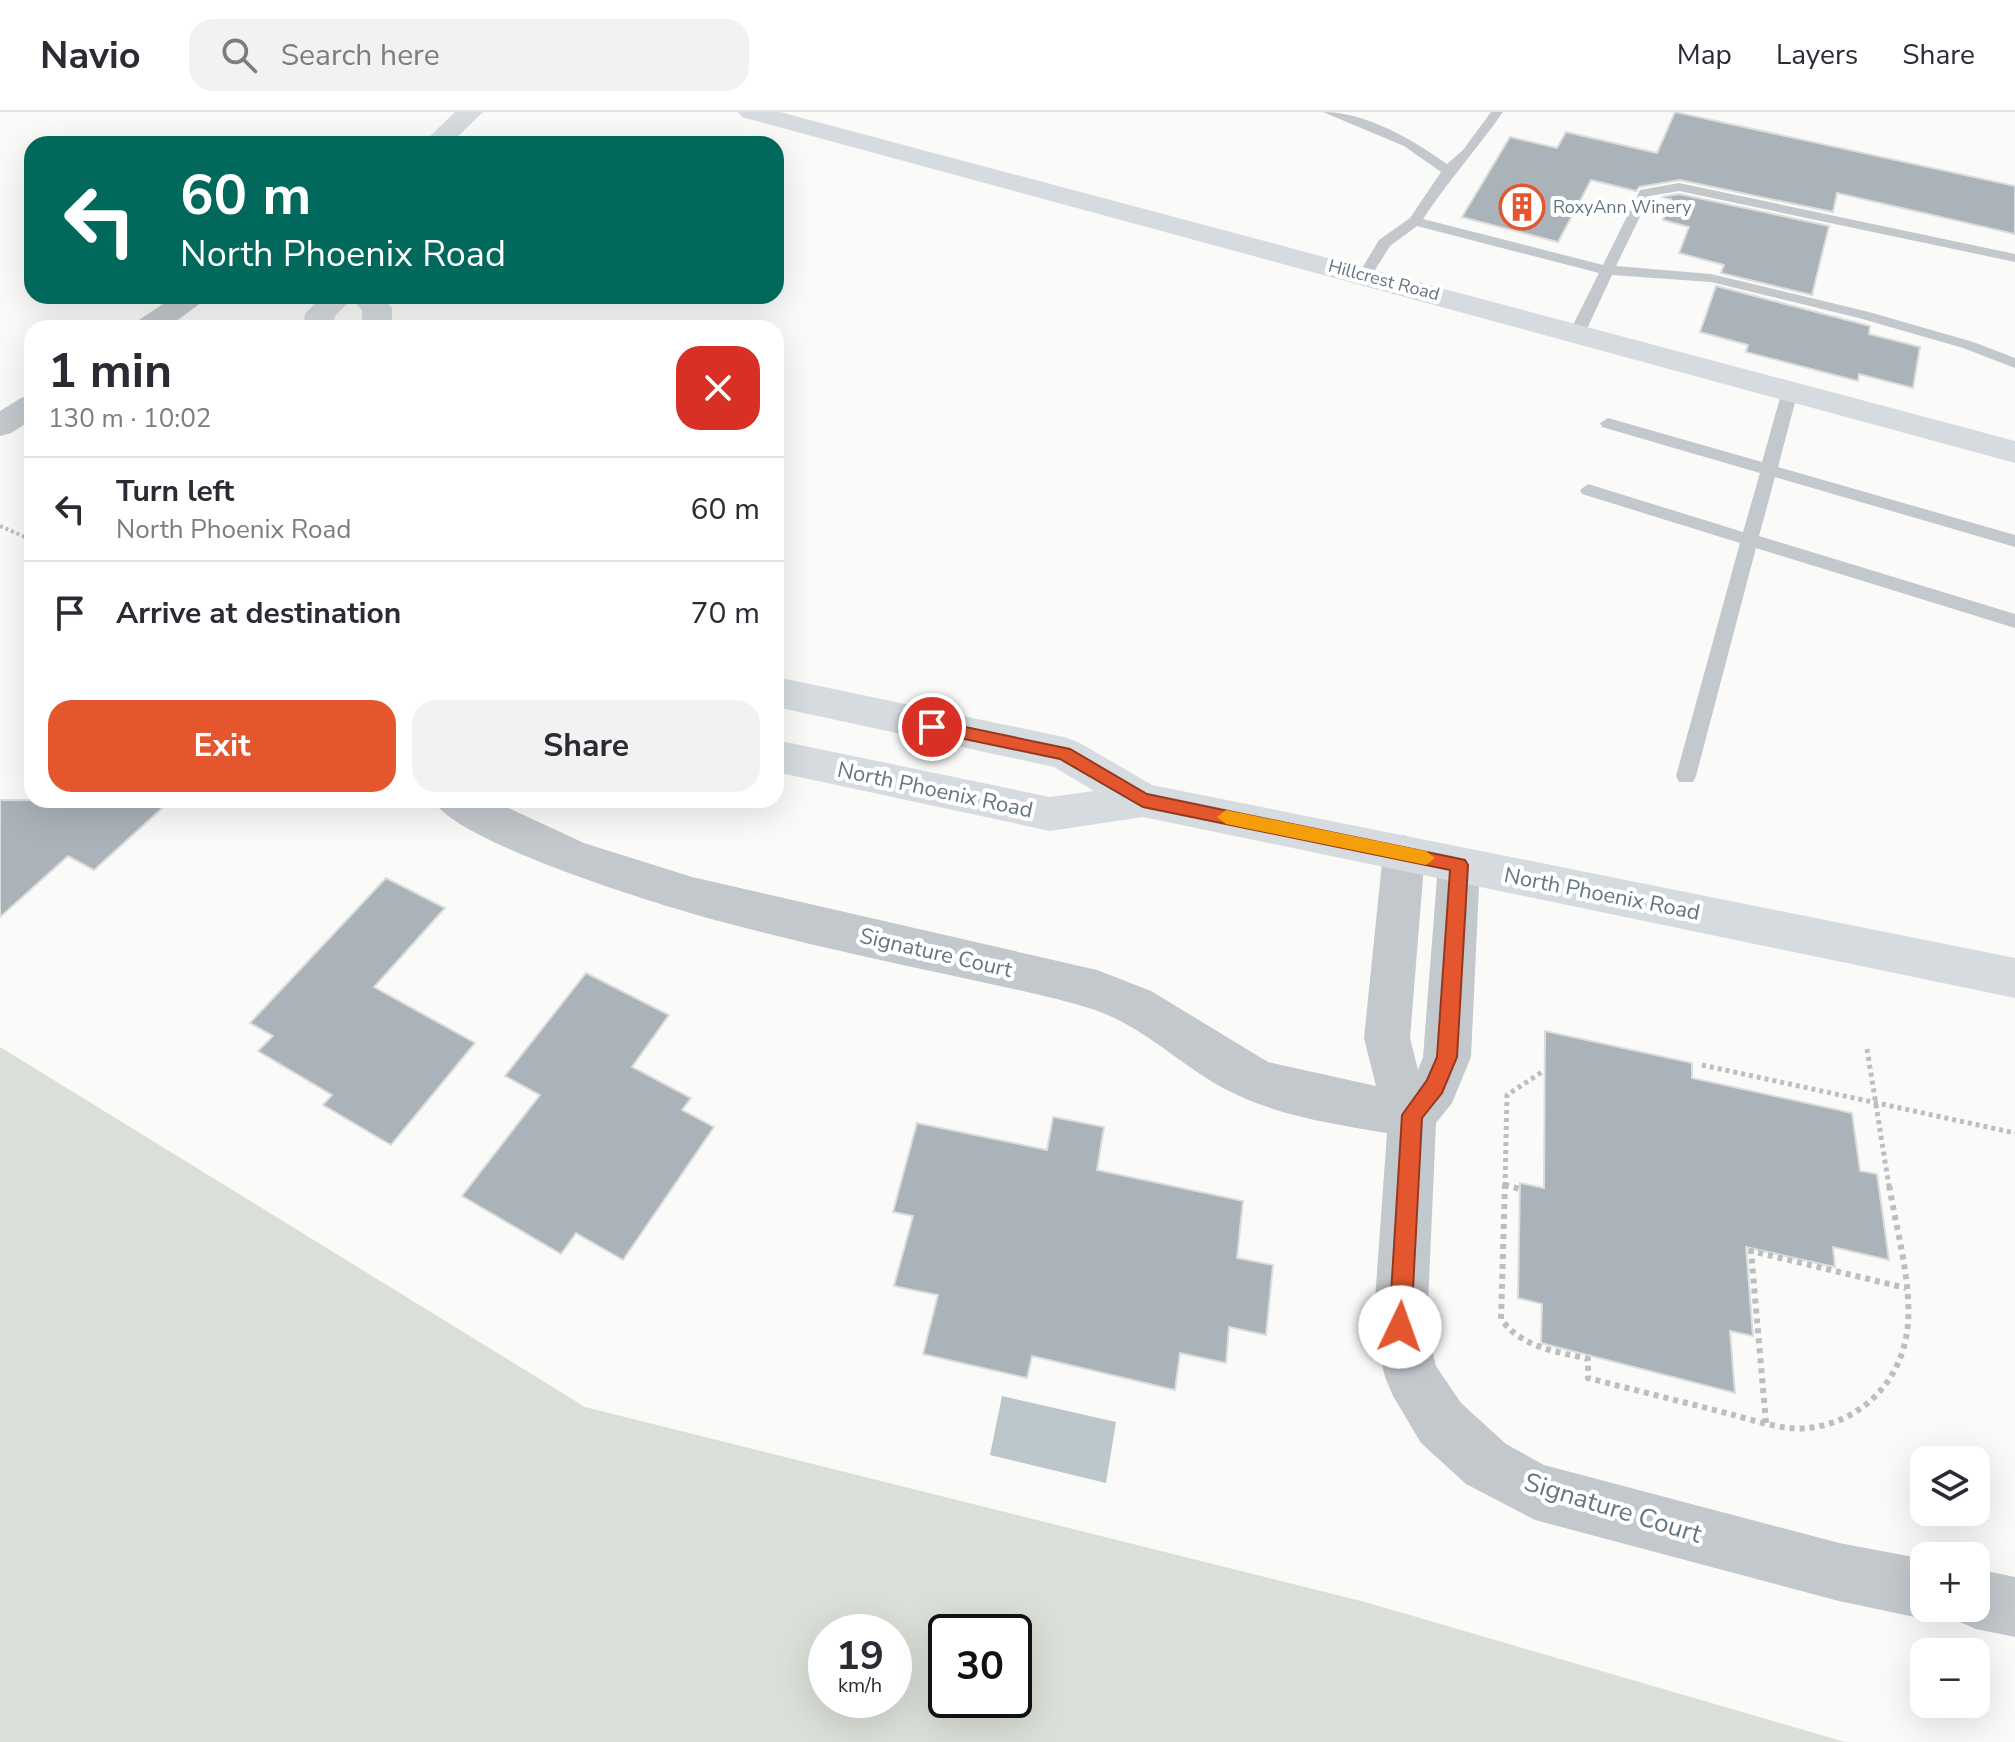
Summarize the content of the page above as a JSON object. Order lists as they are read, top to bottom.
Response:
{
  "streets": {
    "main road": ["Hillcrest Road", "North Phoenix Road"],
    "street": ["Signature Court"]
  },
  "crossings": [
    ["North Phoenix Road", "Signature Court"]
  ],
  "places": {
    "building": ["RoxyAnn Winery"]
  },
  "page": {
    "header": "Navio",
    "search": "Search here",
    "nav": ["Map", "Layers", "Share"],
    "turn": ["60 m", "North Phoenix Road"],
    "heading": ["1 min", "130 m · 10:02"],
    "list": [
      {
        "name": "Turn left",
        "note": "North Phoenix Road",
        "value": "60 m"
      },
      {
        "name": "Arrive at destination",
        "value": "70 m"
      }
    ],
    "buttons": ["Exit", "Share"],
    "map_buttons": ["+", "−"],
    "speed": "19 km/h",
    "limit": "30"
  }
}
